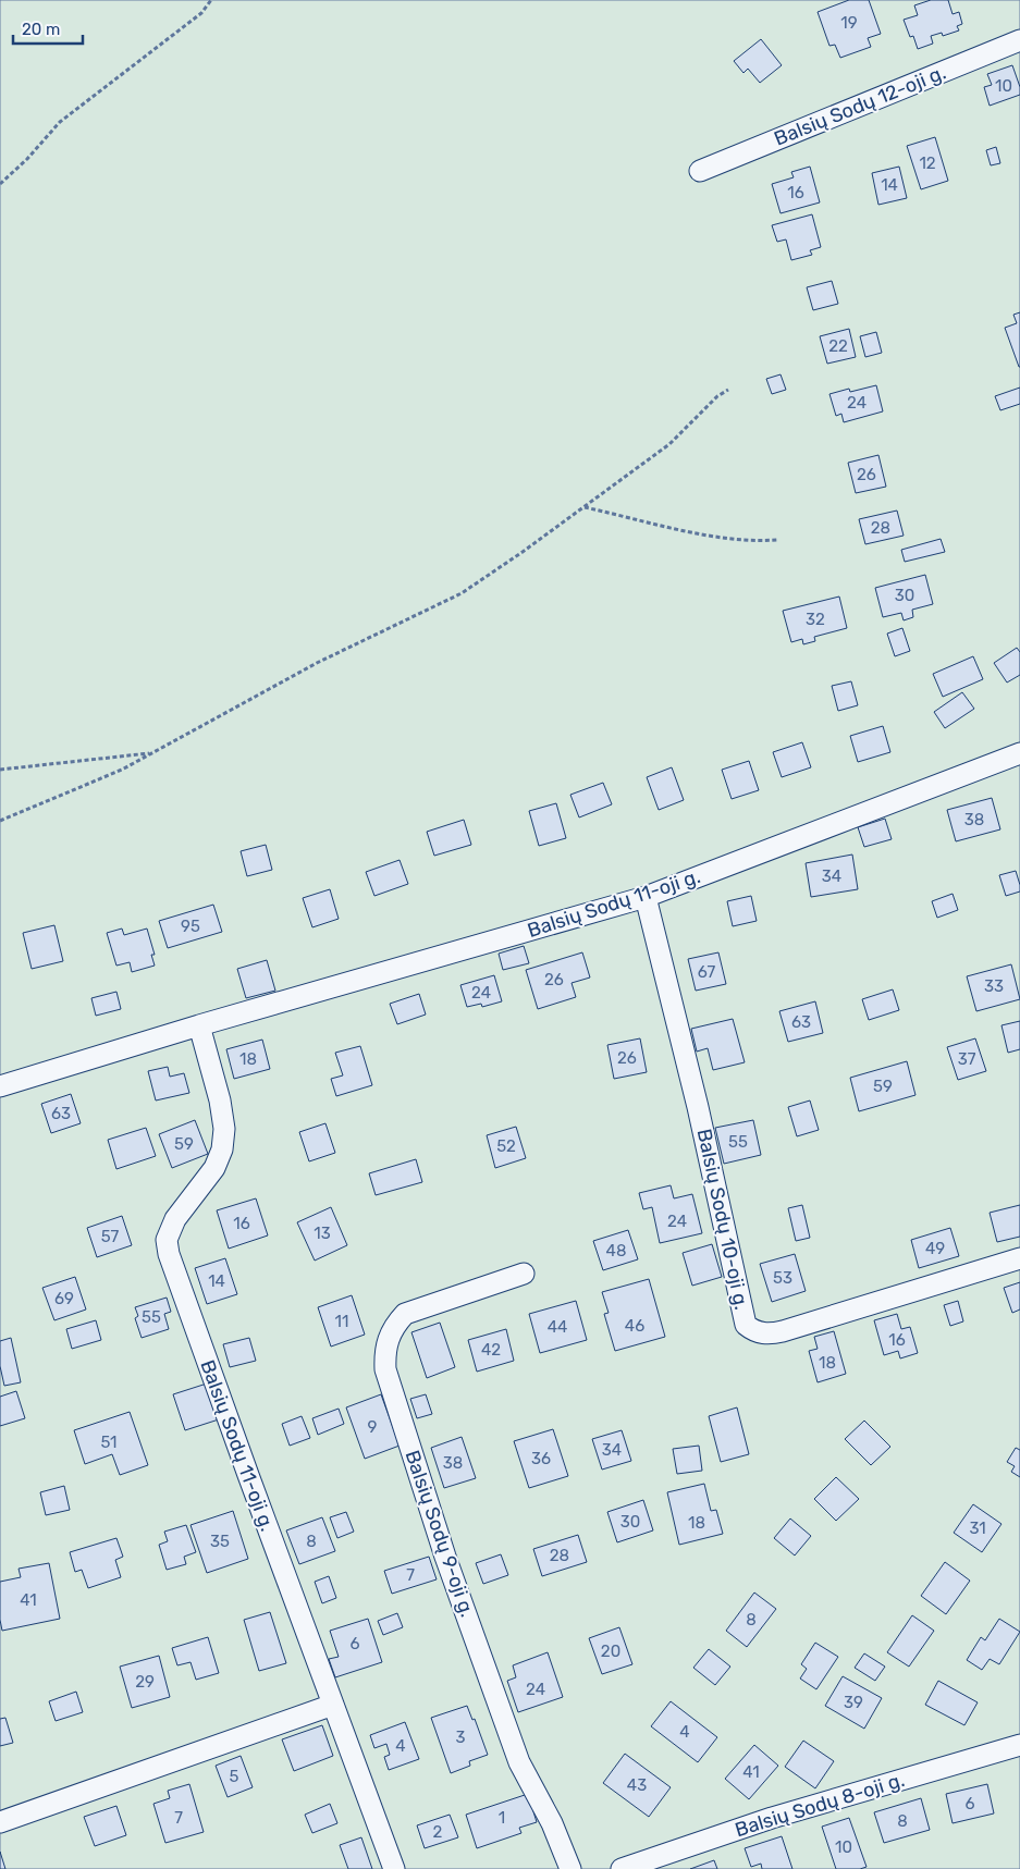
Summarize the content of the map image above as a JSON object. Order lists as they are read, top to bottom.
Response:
{
  "streets": {
    "street": [
      "Balsių Sodų 12-oji g.",
      "Balsių Sodų 11-oji g.",
      "Balsių Sodų 10-oji g.",
      "Balsių Sodų 9-oji g.",
      "Balsių Sodų 8-oji g."
    ]
  },
  "crossings": [
    ["Balsių Sodų 11-oji g.", "Balsių Sodų 10-oji g."]
  ],
  "house_numbers": [
    "19",
    "10",
    "12",
    "14",
    "16",
    "22",
    "24",
    "26",
    "28",
    "30",
    "32",
    "38",
    "34",
    "95",
    "67",
    "26",
    "33",
    "24",
    "63",
    "26",
    "18",
    "37",
    "59",
    "63",
    "55",
    "59",
    "52",
    "24",
    "16",
    "13",
    "57",
    "49",
    "48",
    "53",
    "14",
    "69",
    "55",
    "11",
    "46",
    "44",
    "16",
    "42",
    "18",
    "9",
    "51",
    "34",
    "36",
    "38",
    "30",
    "18",
    "31",
    "35",
    "8",
    "28",
    "7",
    "41",
    "8",
    "6",
    "20",
    "29",
    "24",
    "39",
    "4",
    "3",
    "4",
    "41",
    "5",
    "43",
    "6",
    "7",
    "1",
    "8",
    "2",
    "10"
  ],
  "scale_bar": "20 m"
}
